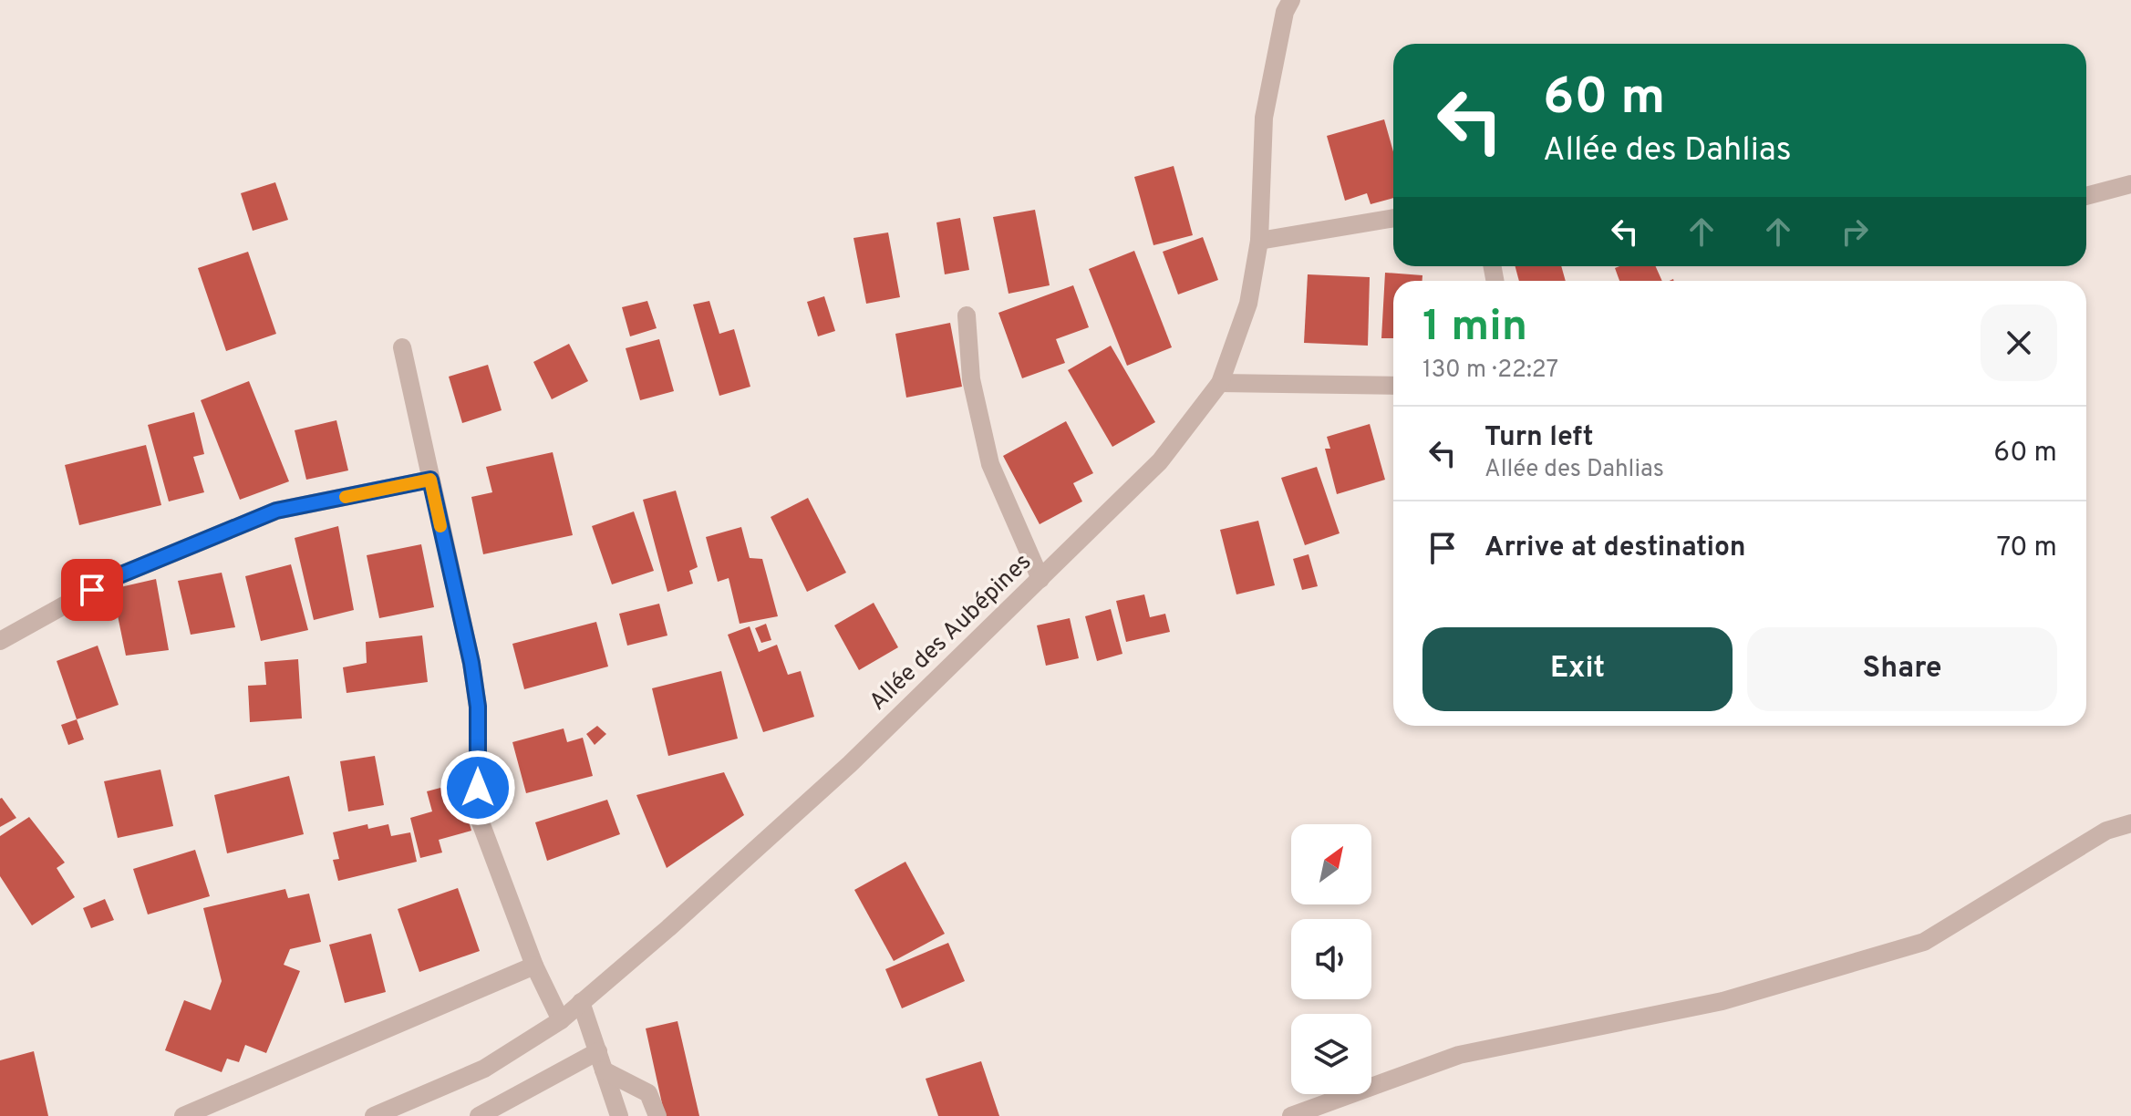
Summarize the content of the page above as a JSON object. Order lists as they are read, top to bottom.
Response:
{
  "streets": {
    "street": ["Allée des Aubépines"]
  },
  "north": "top right",
  "page": {
    "turn": ["60 m", "Allée des Dahlias"],
    "heading": ["1 min", "130 m · 22:27"],
    "list": [
      {
        "name": "Turn left",
        "note": "Allée des Dahlias",
        "value": "60 m"
      },
      {
        "name": "Arrive at destination",
        "value": "70 m"
      }
    ],
    "buttons": ["Exit", "Share"]
  }
}
